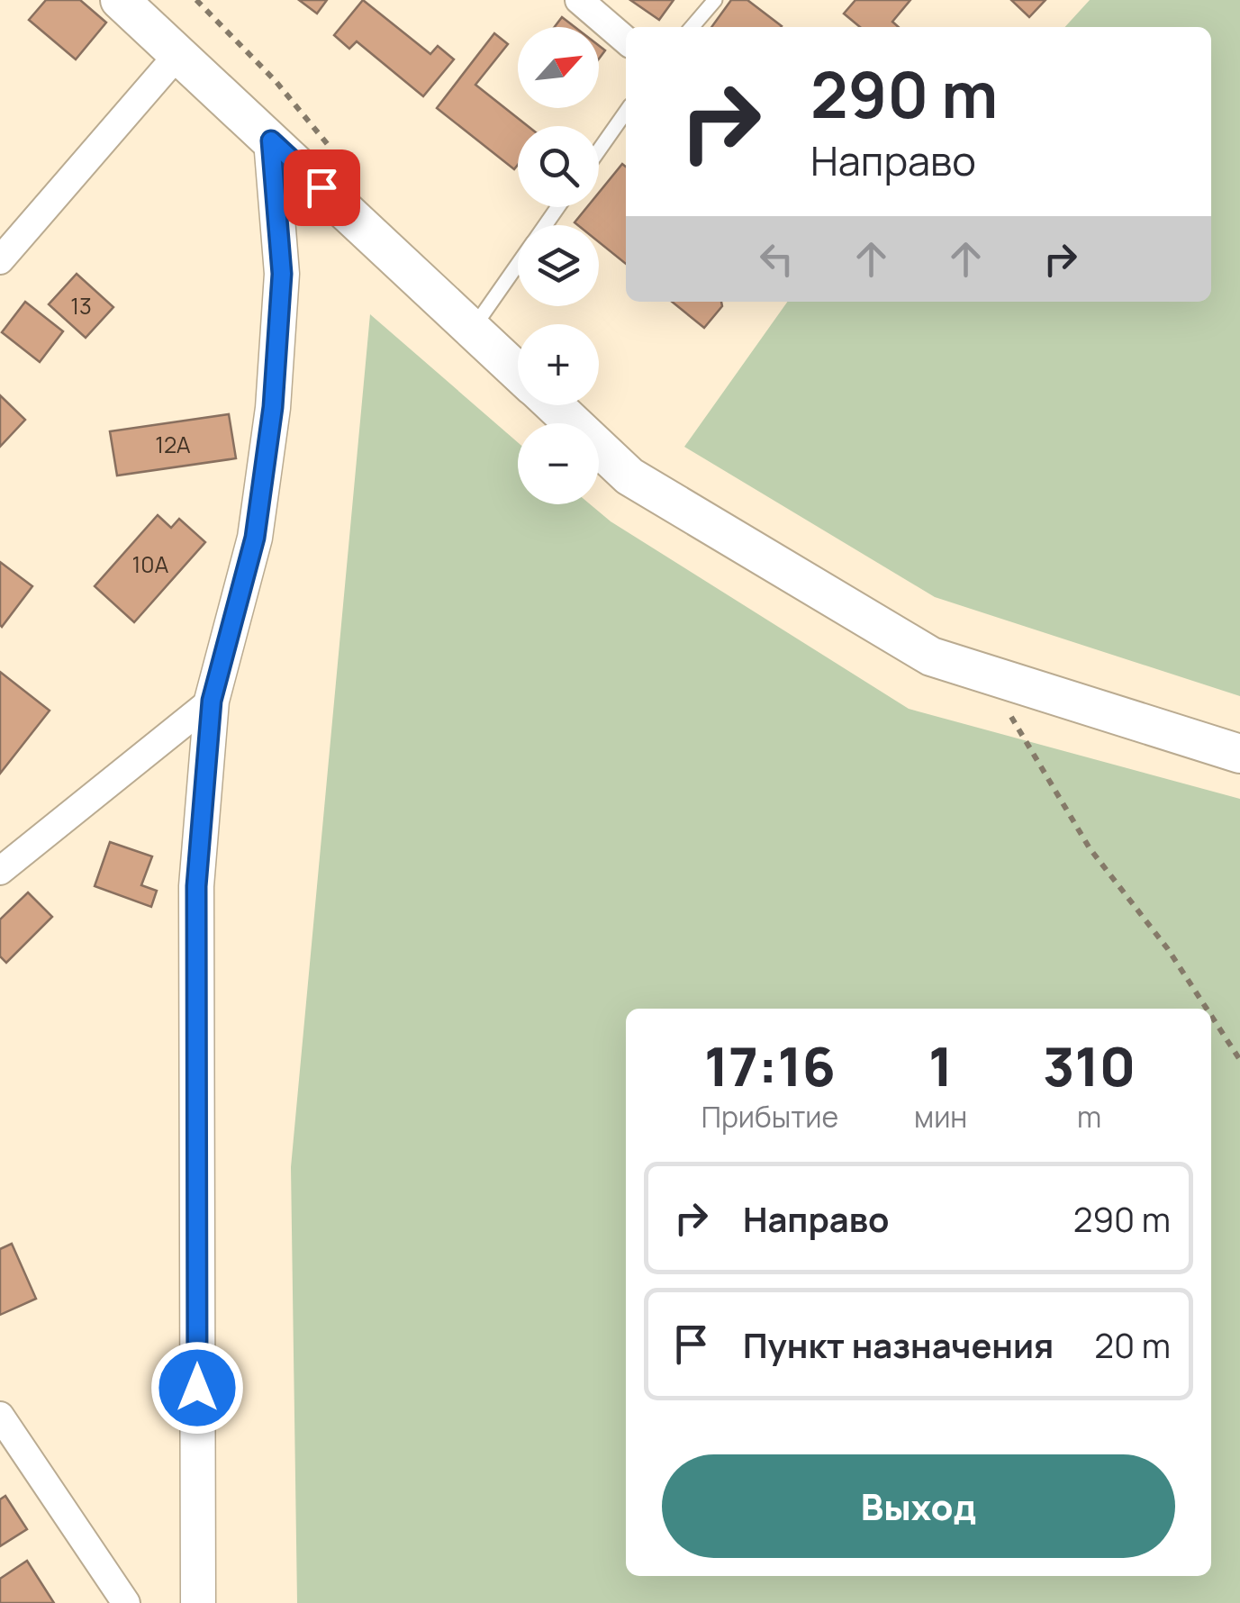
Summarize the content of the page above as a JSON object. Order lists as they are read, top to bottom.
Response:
{
  "house_numbers": ["13", "12А", "10А"],
  "north": "top right",
  "page": {
    "map_buttons": ["+", "−"],
    "turn": ["290 m", "Направо"],
    "eta": [
      "17:16",
      "Прибытие",
      "1",
      "мин",
      "310",
      "m"
    ],
    "list": [
      {
        "name": "Направо",
        "value": "290 m"
      },
      {
        "name": "Пункт назначения",
        "value": "20 m"
      }
    ],
    "buttons": "Выход"
  }
}
